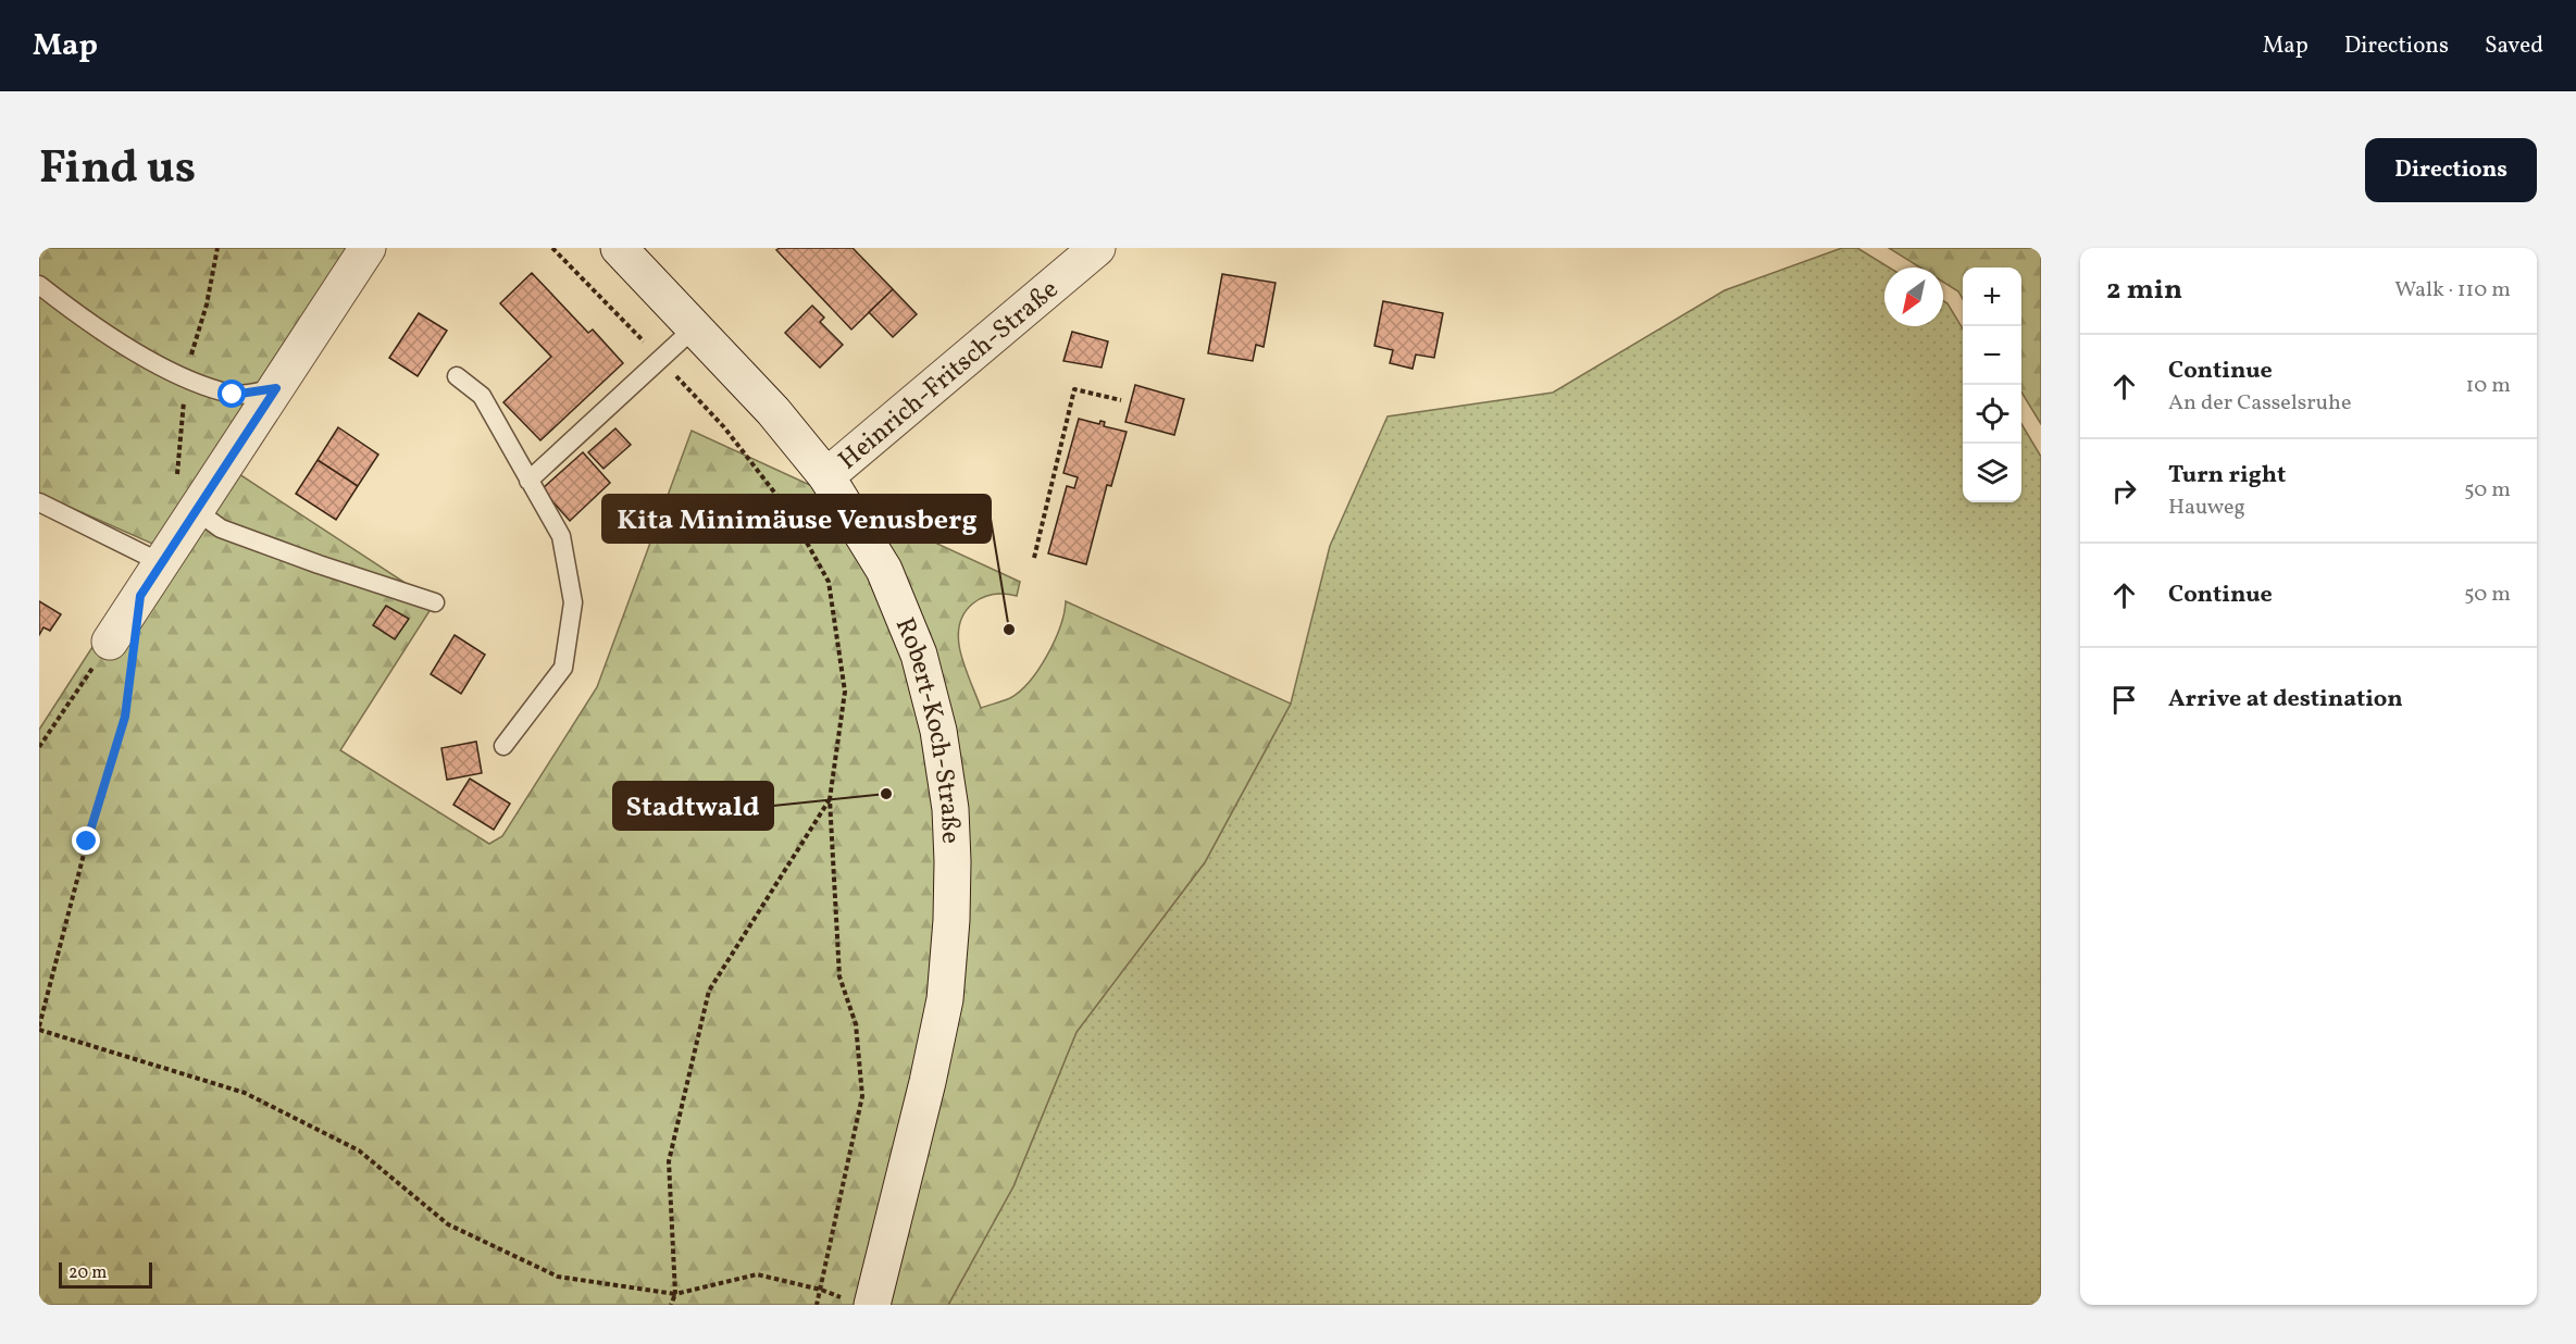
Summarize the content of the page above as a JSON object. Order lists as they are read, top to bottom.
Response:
{
  "streets": {
    "street": ["Heinrich-Fritsch-Straße", "Robert-Koch-Straße"]
  },
  "crossings": [
    ["Heinrich-Fritsch-Straße", "Robert-Koch-Straße"]
  ],
  "places": ["Kita Minimäuse Venusberg", "Stadtwald"],
  "scale_bar": "20 m",
  "north": "bottom left",
  "page": {
    "header": "Map",
    "nav": ["Map", "Directions", "Saved"],
    "title": "Find us",
    "buttons": "Directions",
    "heading": ["2 min", "Walk · 110 m"],
    "map_buttons": ["+", "−"],
    "list": [
      ["Continue", "An der Casselsruhe", "10 m"],
      ["Turn right", "Hauweg", "50 m"],
      ["Continue", "50 m"],
      "Arrive at destination"
    ],
    "scale": "20 m"
  }
}
